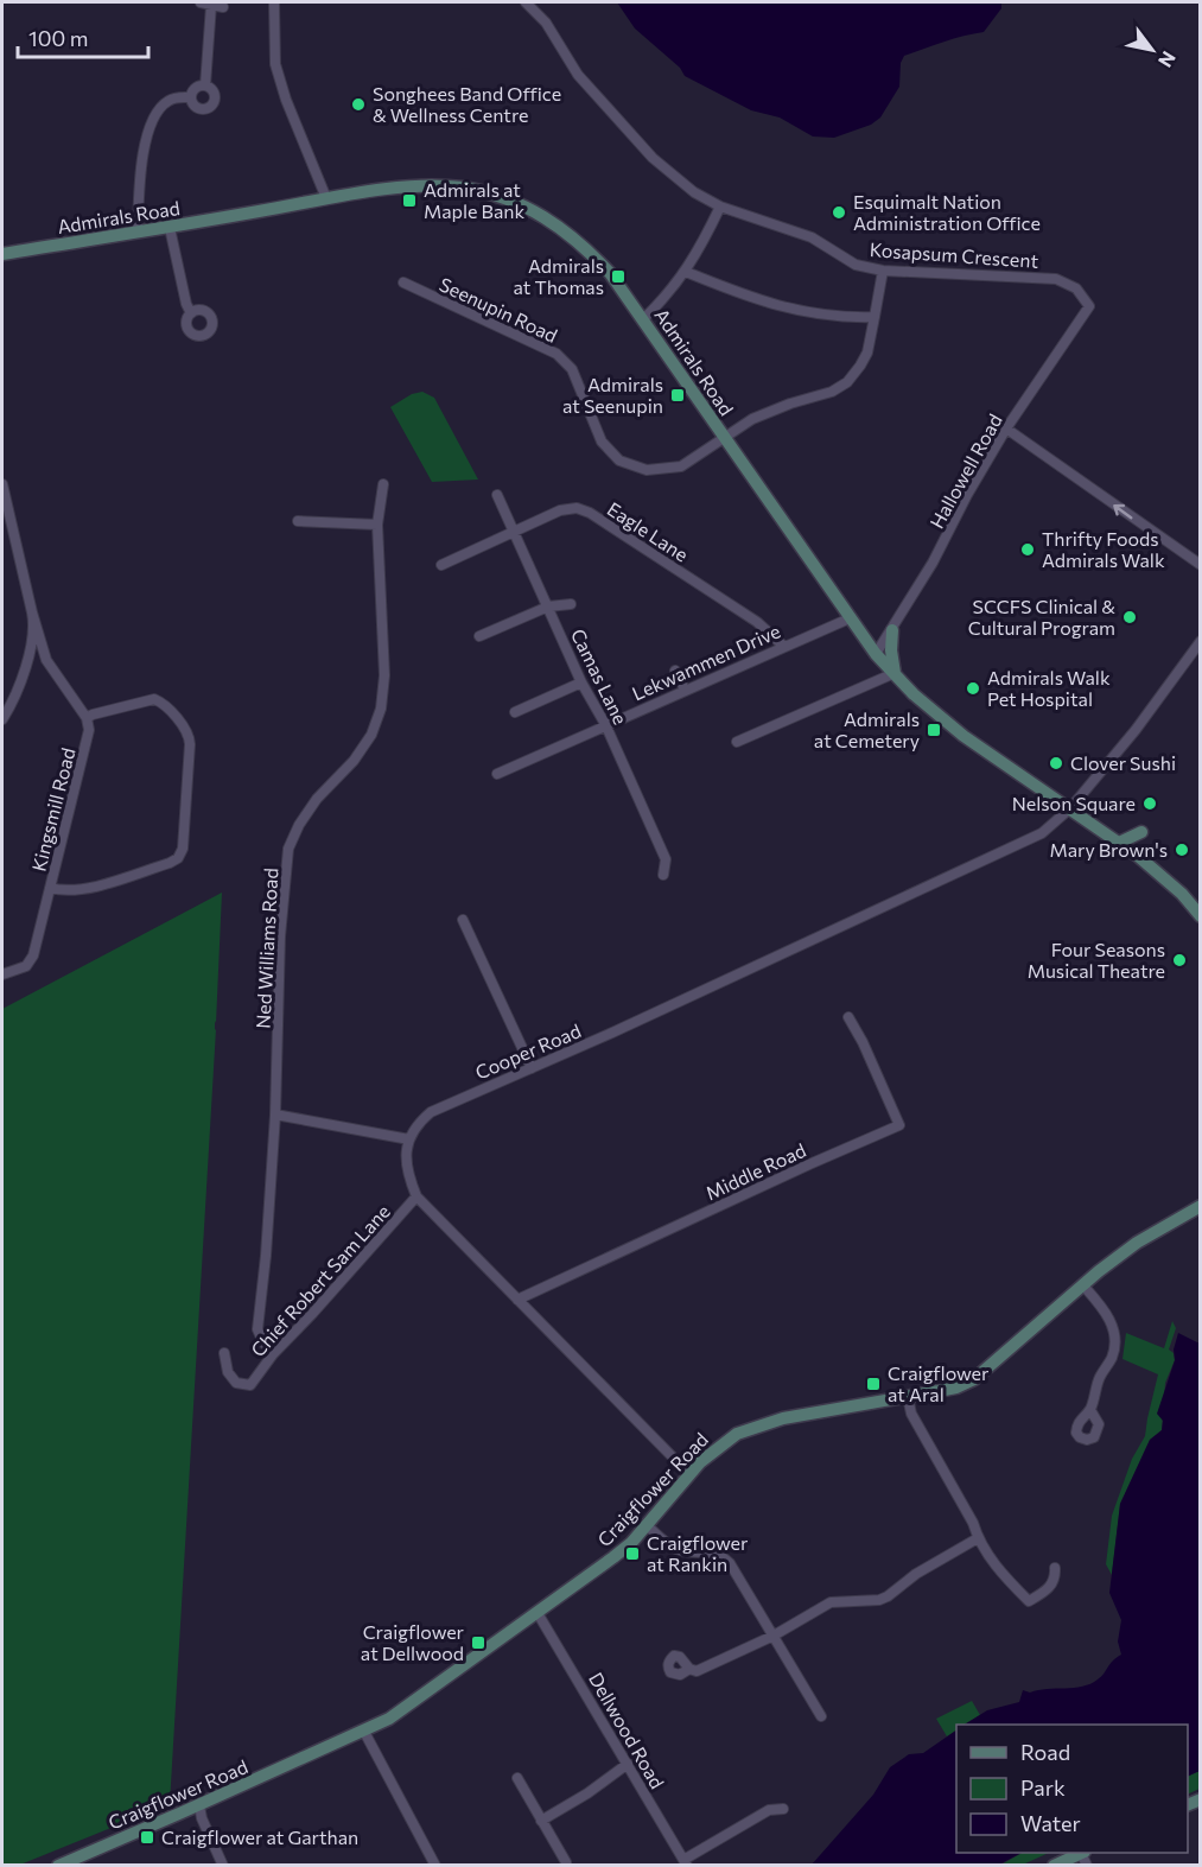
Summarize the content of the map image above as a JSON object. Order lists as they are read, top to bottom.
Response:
{
  "streets": {
    "main road": ["Admirals Road", "Craigflower Road"],
    "street": [
      "Kosapsum Crescent",
      "Seenupin Road",
      "Hallowell Road",
      "Eagle Lane",
      "Lekwammen Drive",
      "Camas Lane",
      "Kingsmill Road",
      "Ned Williams Road",
      "Cooper Road",
      "Middle Road",
      "Chief Robert Sam Lane",
      "Dellwood Road"
    ]
  },
  "crossings": [
    ["Admirals Road", "Seenupin Road"],
    ["Admirals Road", "Hallowell Road"],
    ["Admirals Road", "Lekwammen Drive"],
    ["Admirals Road", "Cooper Road"],
    ["Kosapsum Crescent", "Seenupin Road"],
    ["Kosapsum Crescent", "Hallowell Road"],
    ["Eagle Lane", "Lekwammen Drive"],
    ["Eagle Lane", "Camas Lane"],
    ["Lekwammen Drive", "Camas Lane"],
    ["Ned Williams Road", "Chief Robert Sam Lane"],
    ["Craigflower Road", "Dellwood Road"]
  ],
  "places": {
    "other": [
      "Songhees Band Office & Wellness Centre",
      "Esquimalt Nation Administration Office",
      "Thrifty Foods Admirals Walk",
      "SCCFS Clinical & Cultural Program",
      "Admirals Walk Pet Hospital",
      "Clover Sushi",
      "Nelson Square",
      "Mary Brown's",
      "Four Seasons Musical Theatre"
    ],
    "transit": [
      "Admirals at Maple Bank",
      "Admirals at Thomas",
      "Admirals at Seenupin",
      "Admirals at Cemetery",
      "Craigflower at Aral",
      "Craigflower at Rankin",
      "Craigflower at Dellwood",
      "Craigflower at Garthan"
    ]
  },
  "legend": ["Road", "Park", "Water"],
  "scale_bar": "100 m",
  "north": "bottom right"
}
